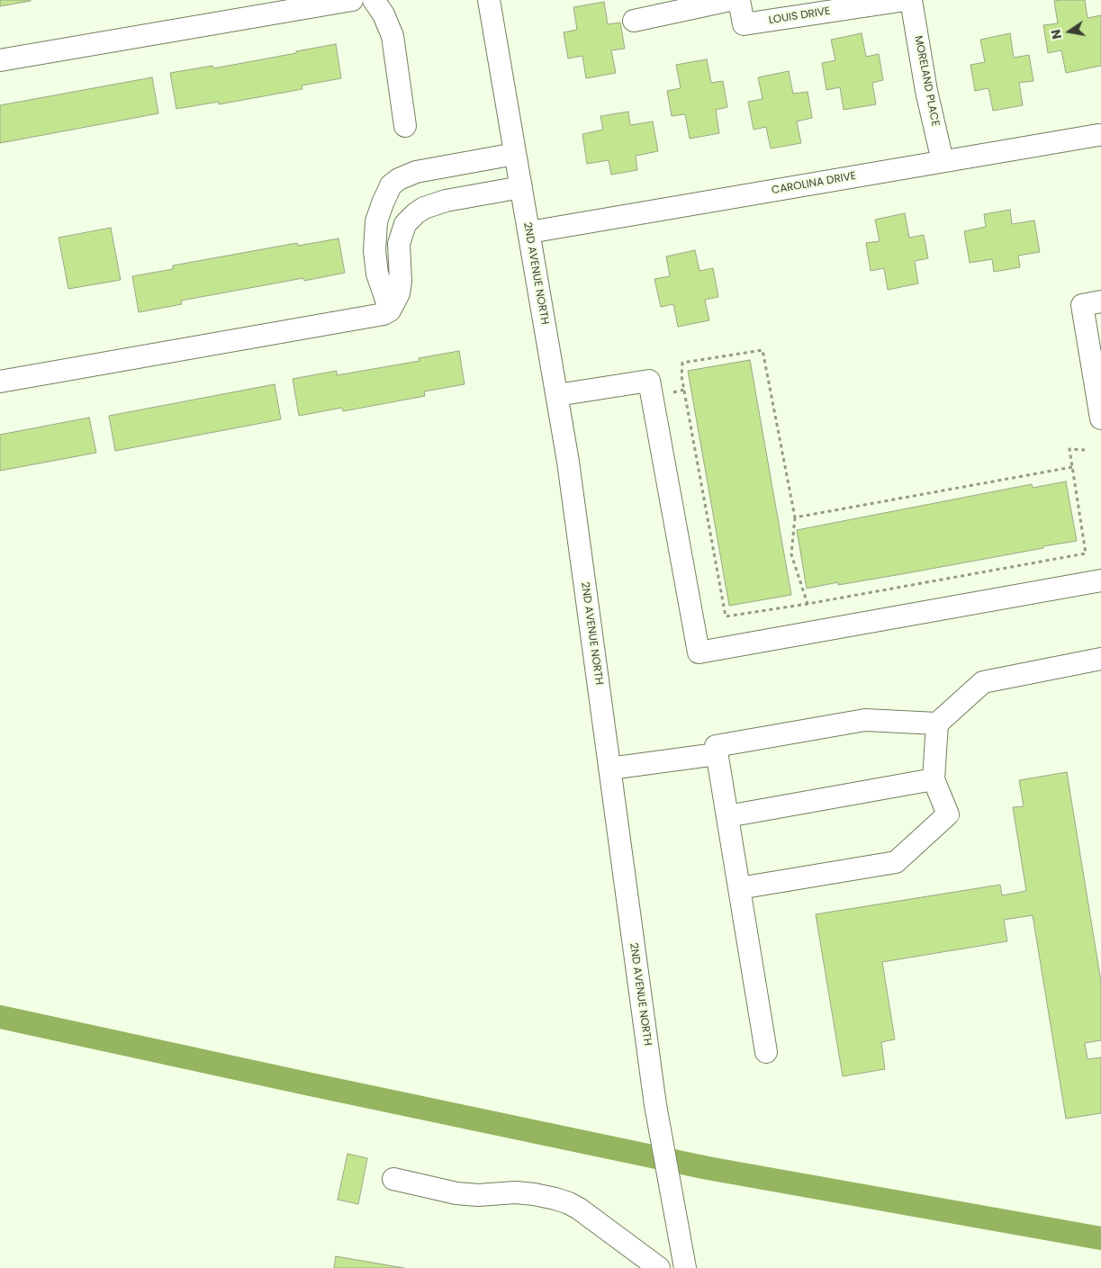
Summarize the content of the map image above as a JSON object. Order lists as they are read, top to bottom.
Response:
{
  "streets": {
    "street": [
      "LOUIS DRIVE",
      "MORELAND PLACE",
      "CAROLINA DRIVE",
      "2ND AVENUE NORTH"
    ]
  },
  "crossings": [
    ["MORELAND PLACE", "CAROLINA DRIVE"],
    ["CAROLINA DRIVE", "2ND AVENUE NORTH"]
  ],
  "north": "left"
}
